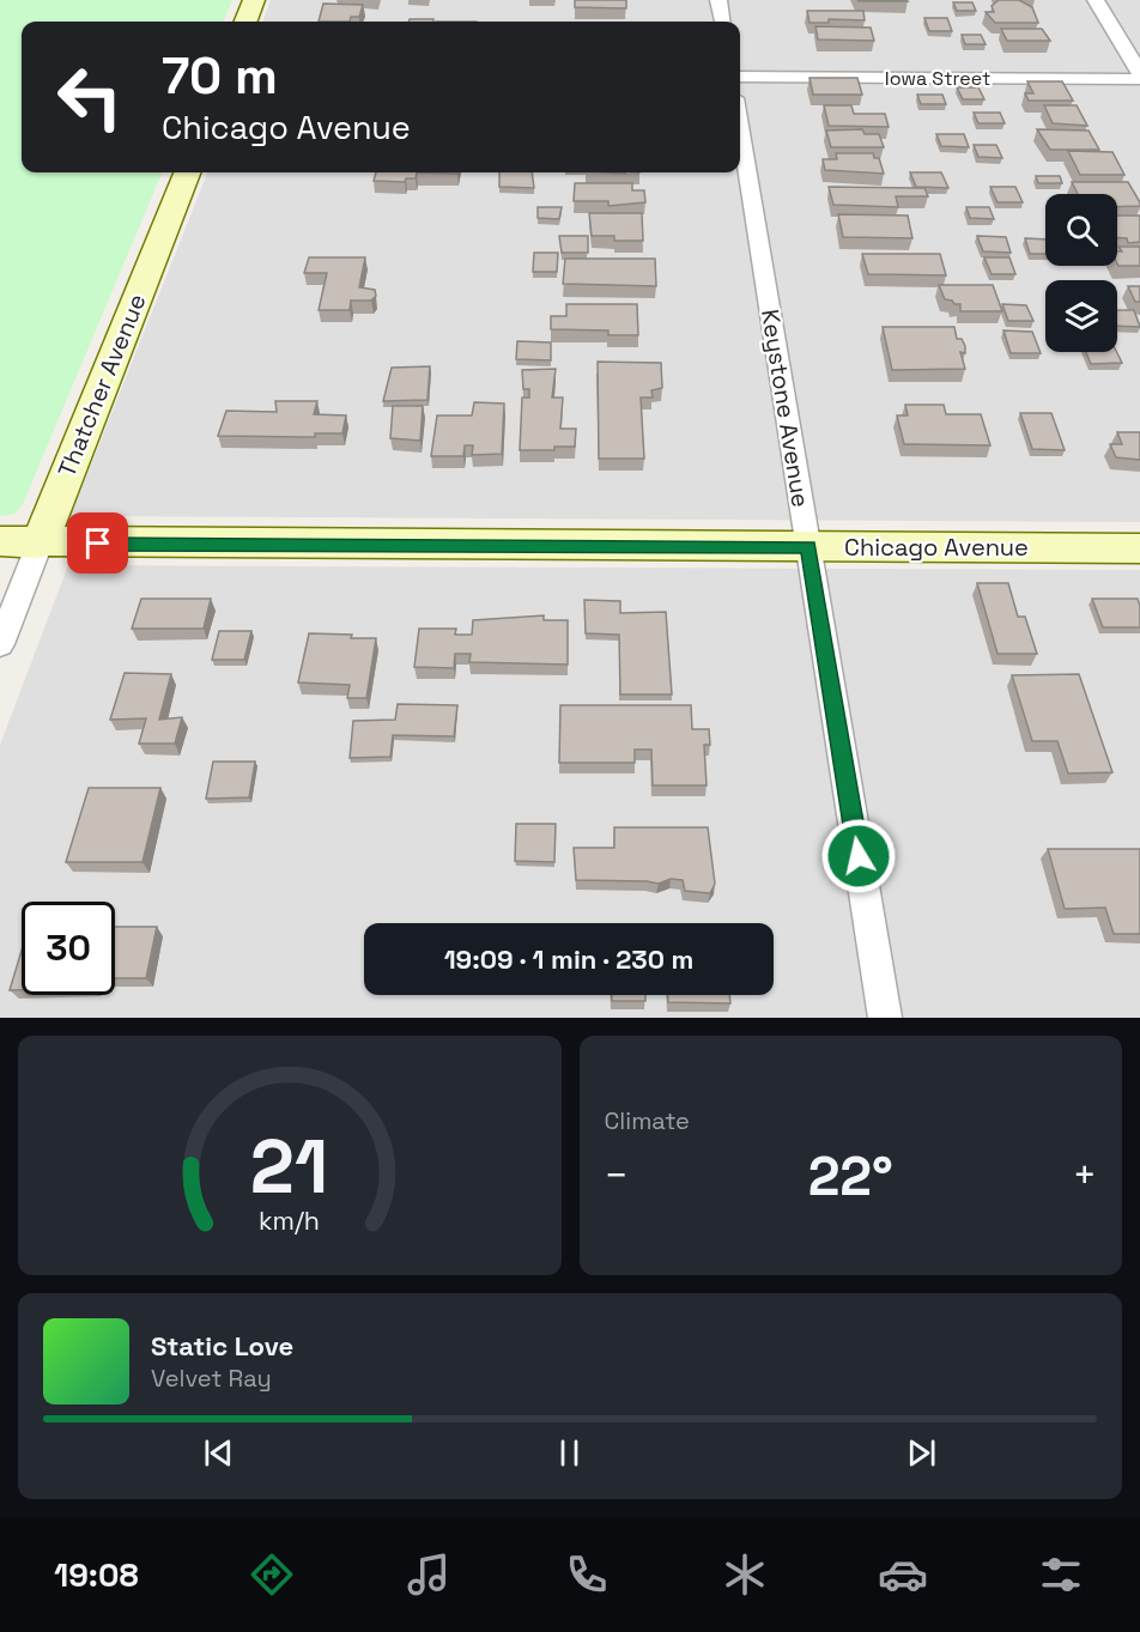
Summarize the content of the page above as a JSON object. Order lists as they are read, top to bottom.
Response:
{
  "streets": {
    "main road": ["Thatcher Avenue", "Chicago Avenue"],
    "street": ["Iowa Street", "Keystone Avenue"]
  },
  "crossings": [
    ["Thatcher Avenue", "Chicago Avenue"],
    ["Keystone Avenue", "Chicago Avenue"]
  ],
  "page": {
    "turn": ["70 m", "Chicago Avenue"],
    "limit": "30",
    "trip": "19:09 · 1 min · 230 m",
    "tile": "Climate",
    "heat": ["−", "22°", "+"],
    "song": ["Static Love", "Velvet Ray"],
    "tabs": "19:08",
    "gauge": ["21", "km/h"]
  }
}
